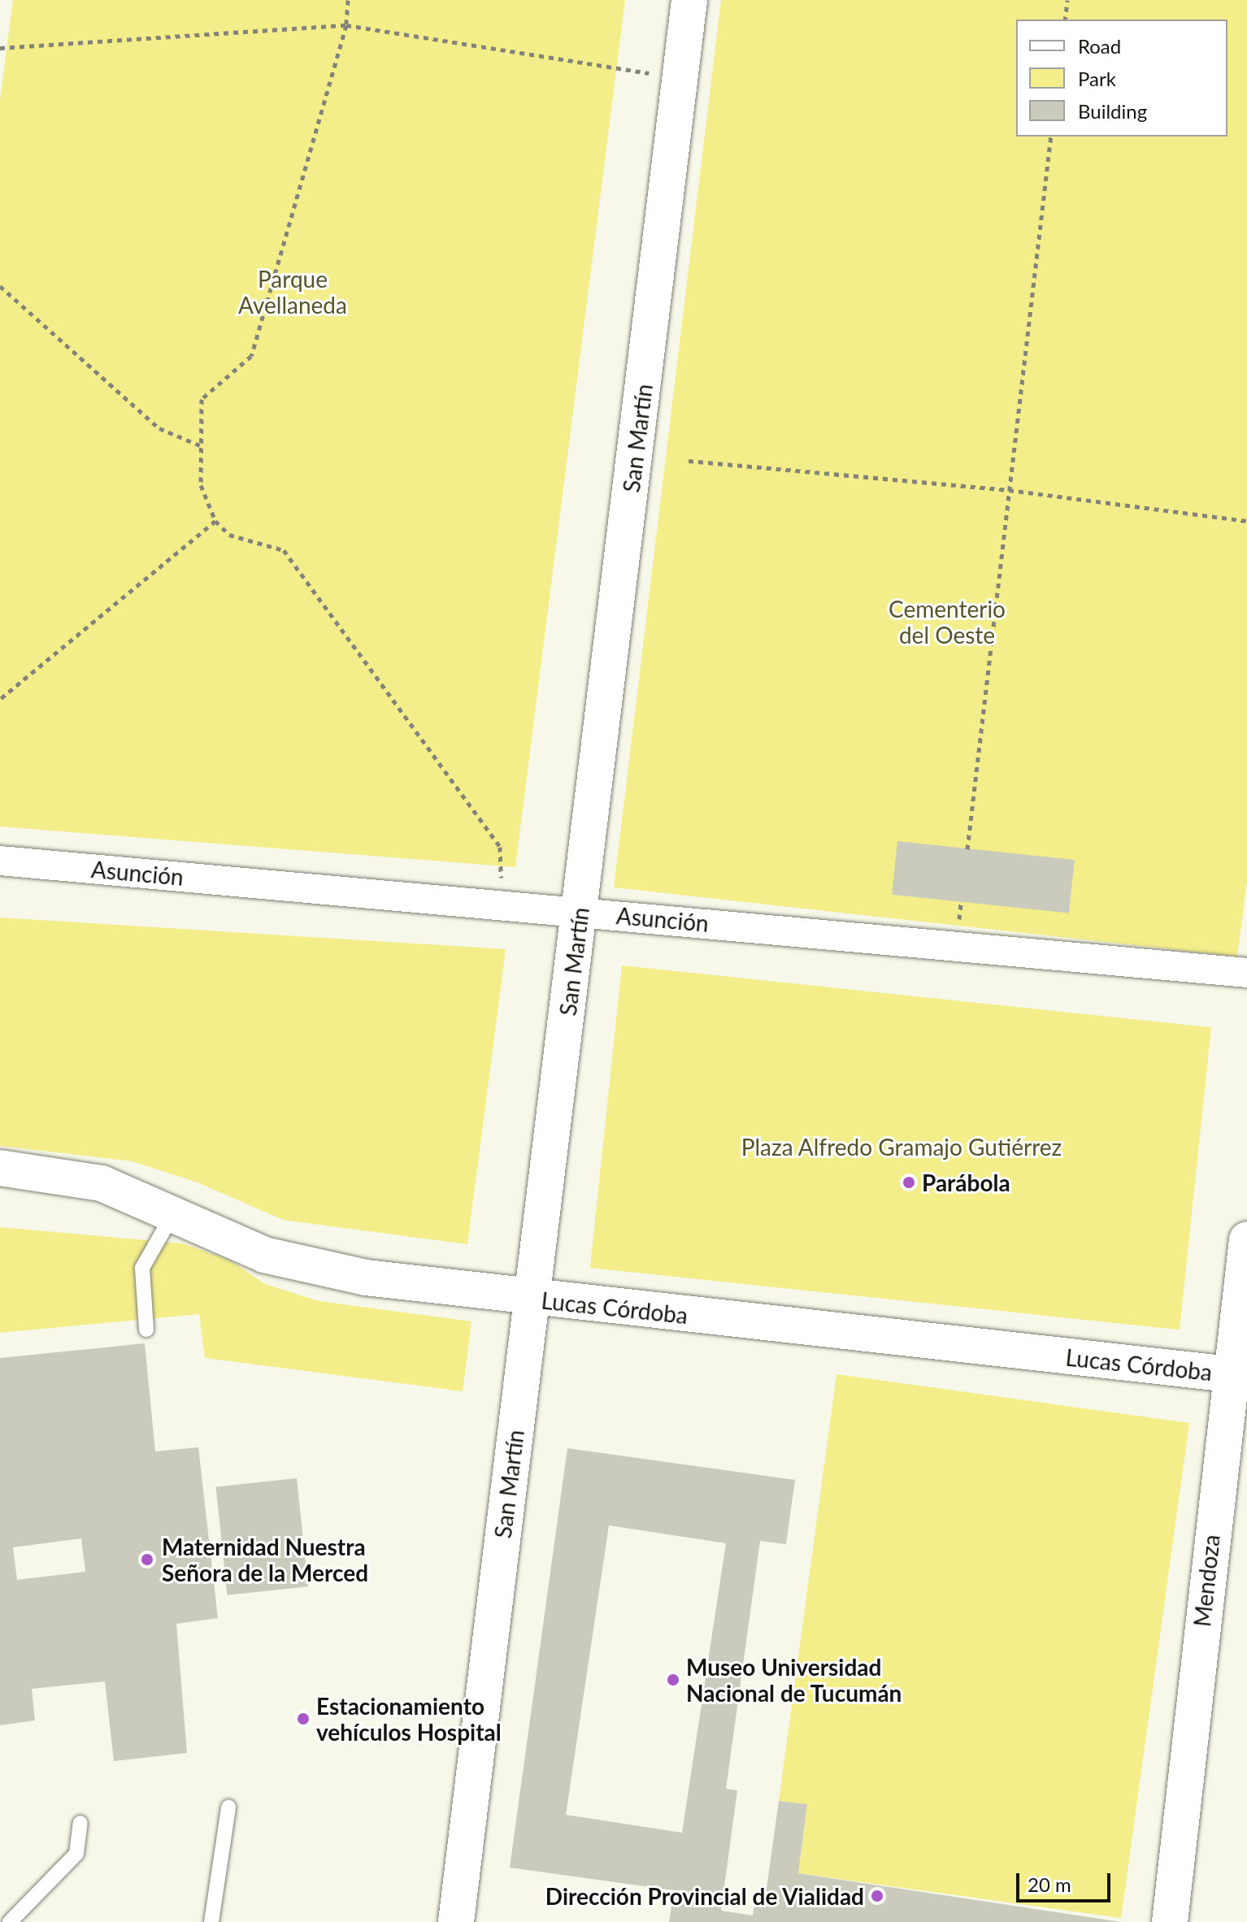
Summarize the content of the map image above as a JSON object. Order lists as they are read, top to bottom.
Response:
{
  "streets": {
    "street": [
      "San Martín",
      "Asunción",
      "Lucas Córdoba",
      "Mendoza"
    ]
  },
  "crossings": [
    ["San Martín", "Asunción"],
    ["San Martín", "Lucas Córdoba"],
    ["Lucas Córdoba", "Mendoza"]
  ],
  "parks": ["Parque Avellaneda", "Cementerio del Oeste", "Plaza Alfredo Gramajo Gutiérrez"],
  "places": [
    "Parábola",
    "Maternidad Nuestra Señora de la Merced",
    "Museo Universidad Nacional de Tucumán",
    "Estacionamiento vehículos Hospital",
    "Dirección Provincial de Vialidad"
  ],
  "legend": ["Road", "Park", "Building"],
  "scale_bar": "20 m"
}
